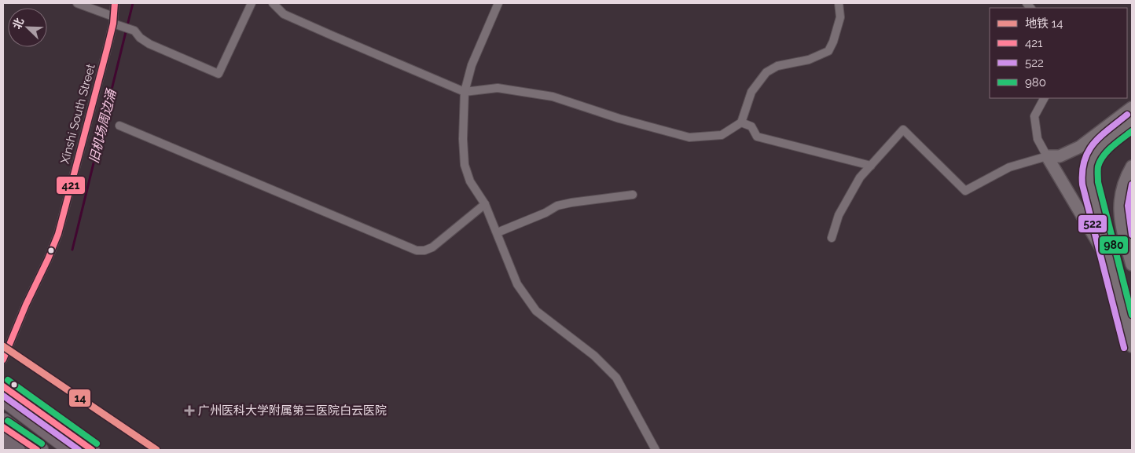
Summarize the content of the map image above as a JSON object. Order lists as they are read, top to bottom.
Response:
{
  "streets": {
    "street": ["Xinshi South Street"]
  },
  "water": ["旧机场周边涌"],
  "places": {
    "health": ["广州医科大学附属第三医院白云医院"]
  },
  "lines": [
    "transit line 421",
    "transit line 522",
    "transit line 980",
    "metro line 14"
  ],
  "legend": [
    "地铁 14",
    "421",
    "522",
    "980"
  ],
  "north": "top left"
}
